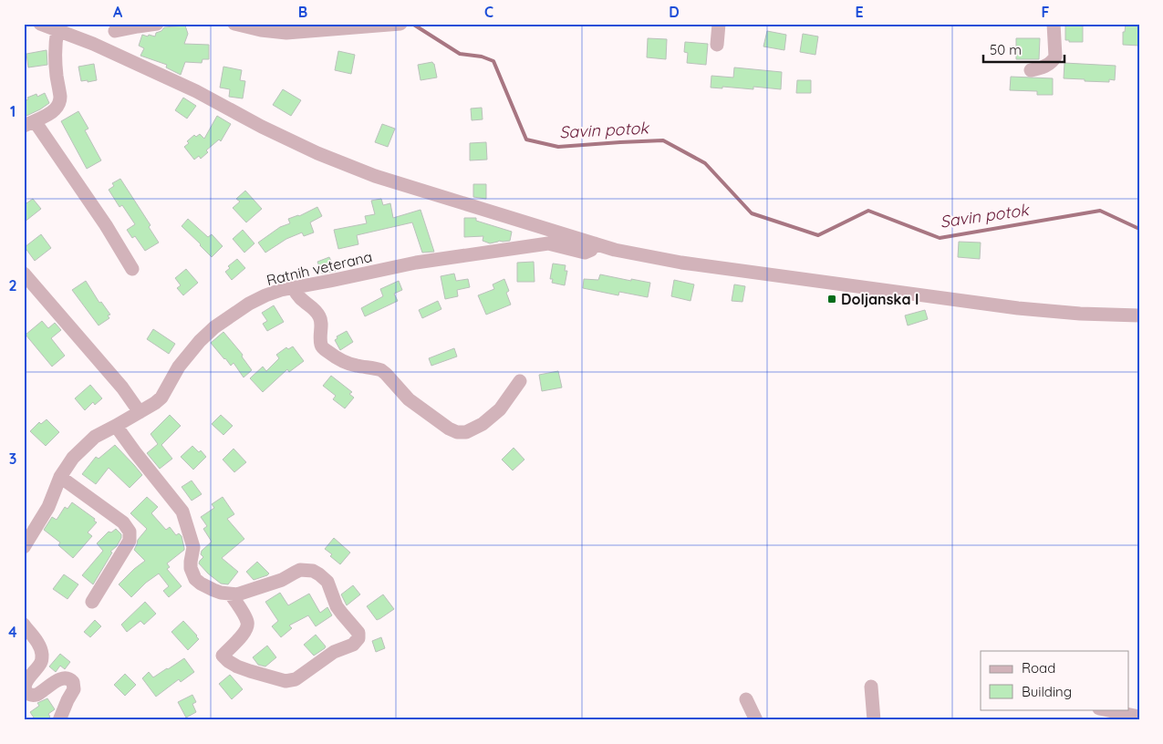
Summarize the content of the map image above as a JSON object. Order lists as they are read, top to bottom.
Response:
{
  "streets": {
    "street": ["Ratnih veterana"]
  },
  "water": ["Savin potok"],
  "places": {
    "transit": ["Doljanska I"]
  },
  "legend": ["Road", "Building"],
  "scale_bar": "50 m",
  "grid": {
    "columns": [
      "A",
      "B",
      "C",
      "D",
      "E",
      "F"
    ],
    "rows": [
      "1",
      "2",
      "3",
      "4"
    ]
  }
}
